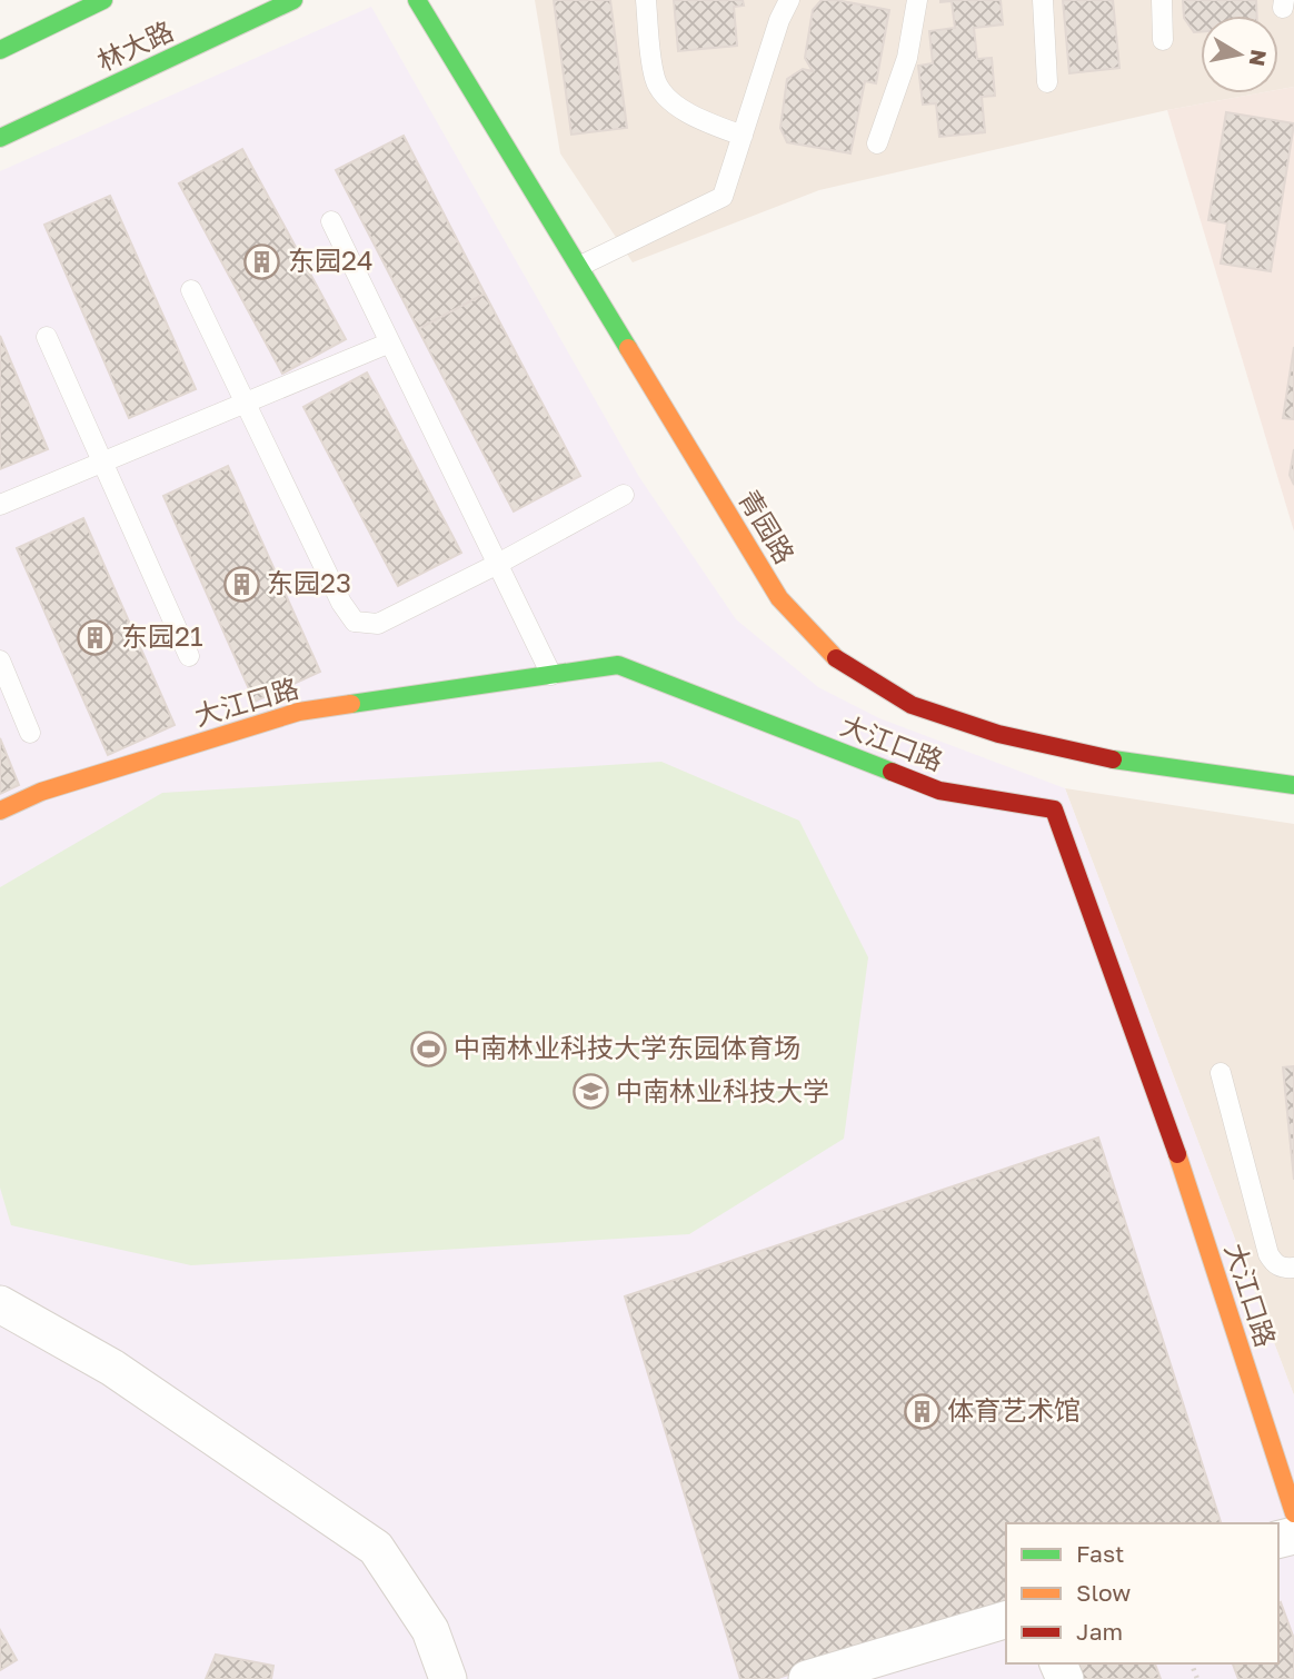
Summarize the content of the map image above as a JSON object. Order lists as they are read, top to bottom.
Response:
{
  "streets": {
    "street": ["林大路", "青园路", "大江口路"]
  },
  "places": {
    "building": [
      "东园24",
      "东园23",
      "东园21",
      "体育艺术馆"
    ],
    "sports": ["中南林业科技大学东园体育场"],
    "school or university": ["中南林业科技大学"]
  },
  "legend": ["Fast", "Slow", "Jam"],
  "north": "right"
}
